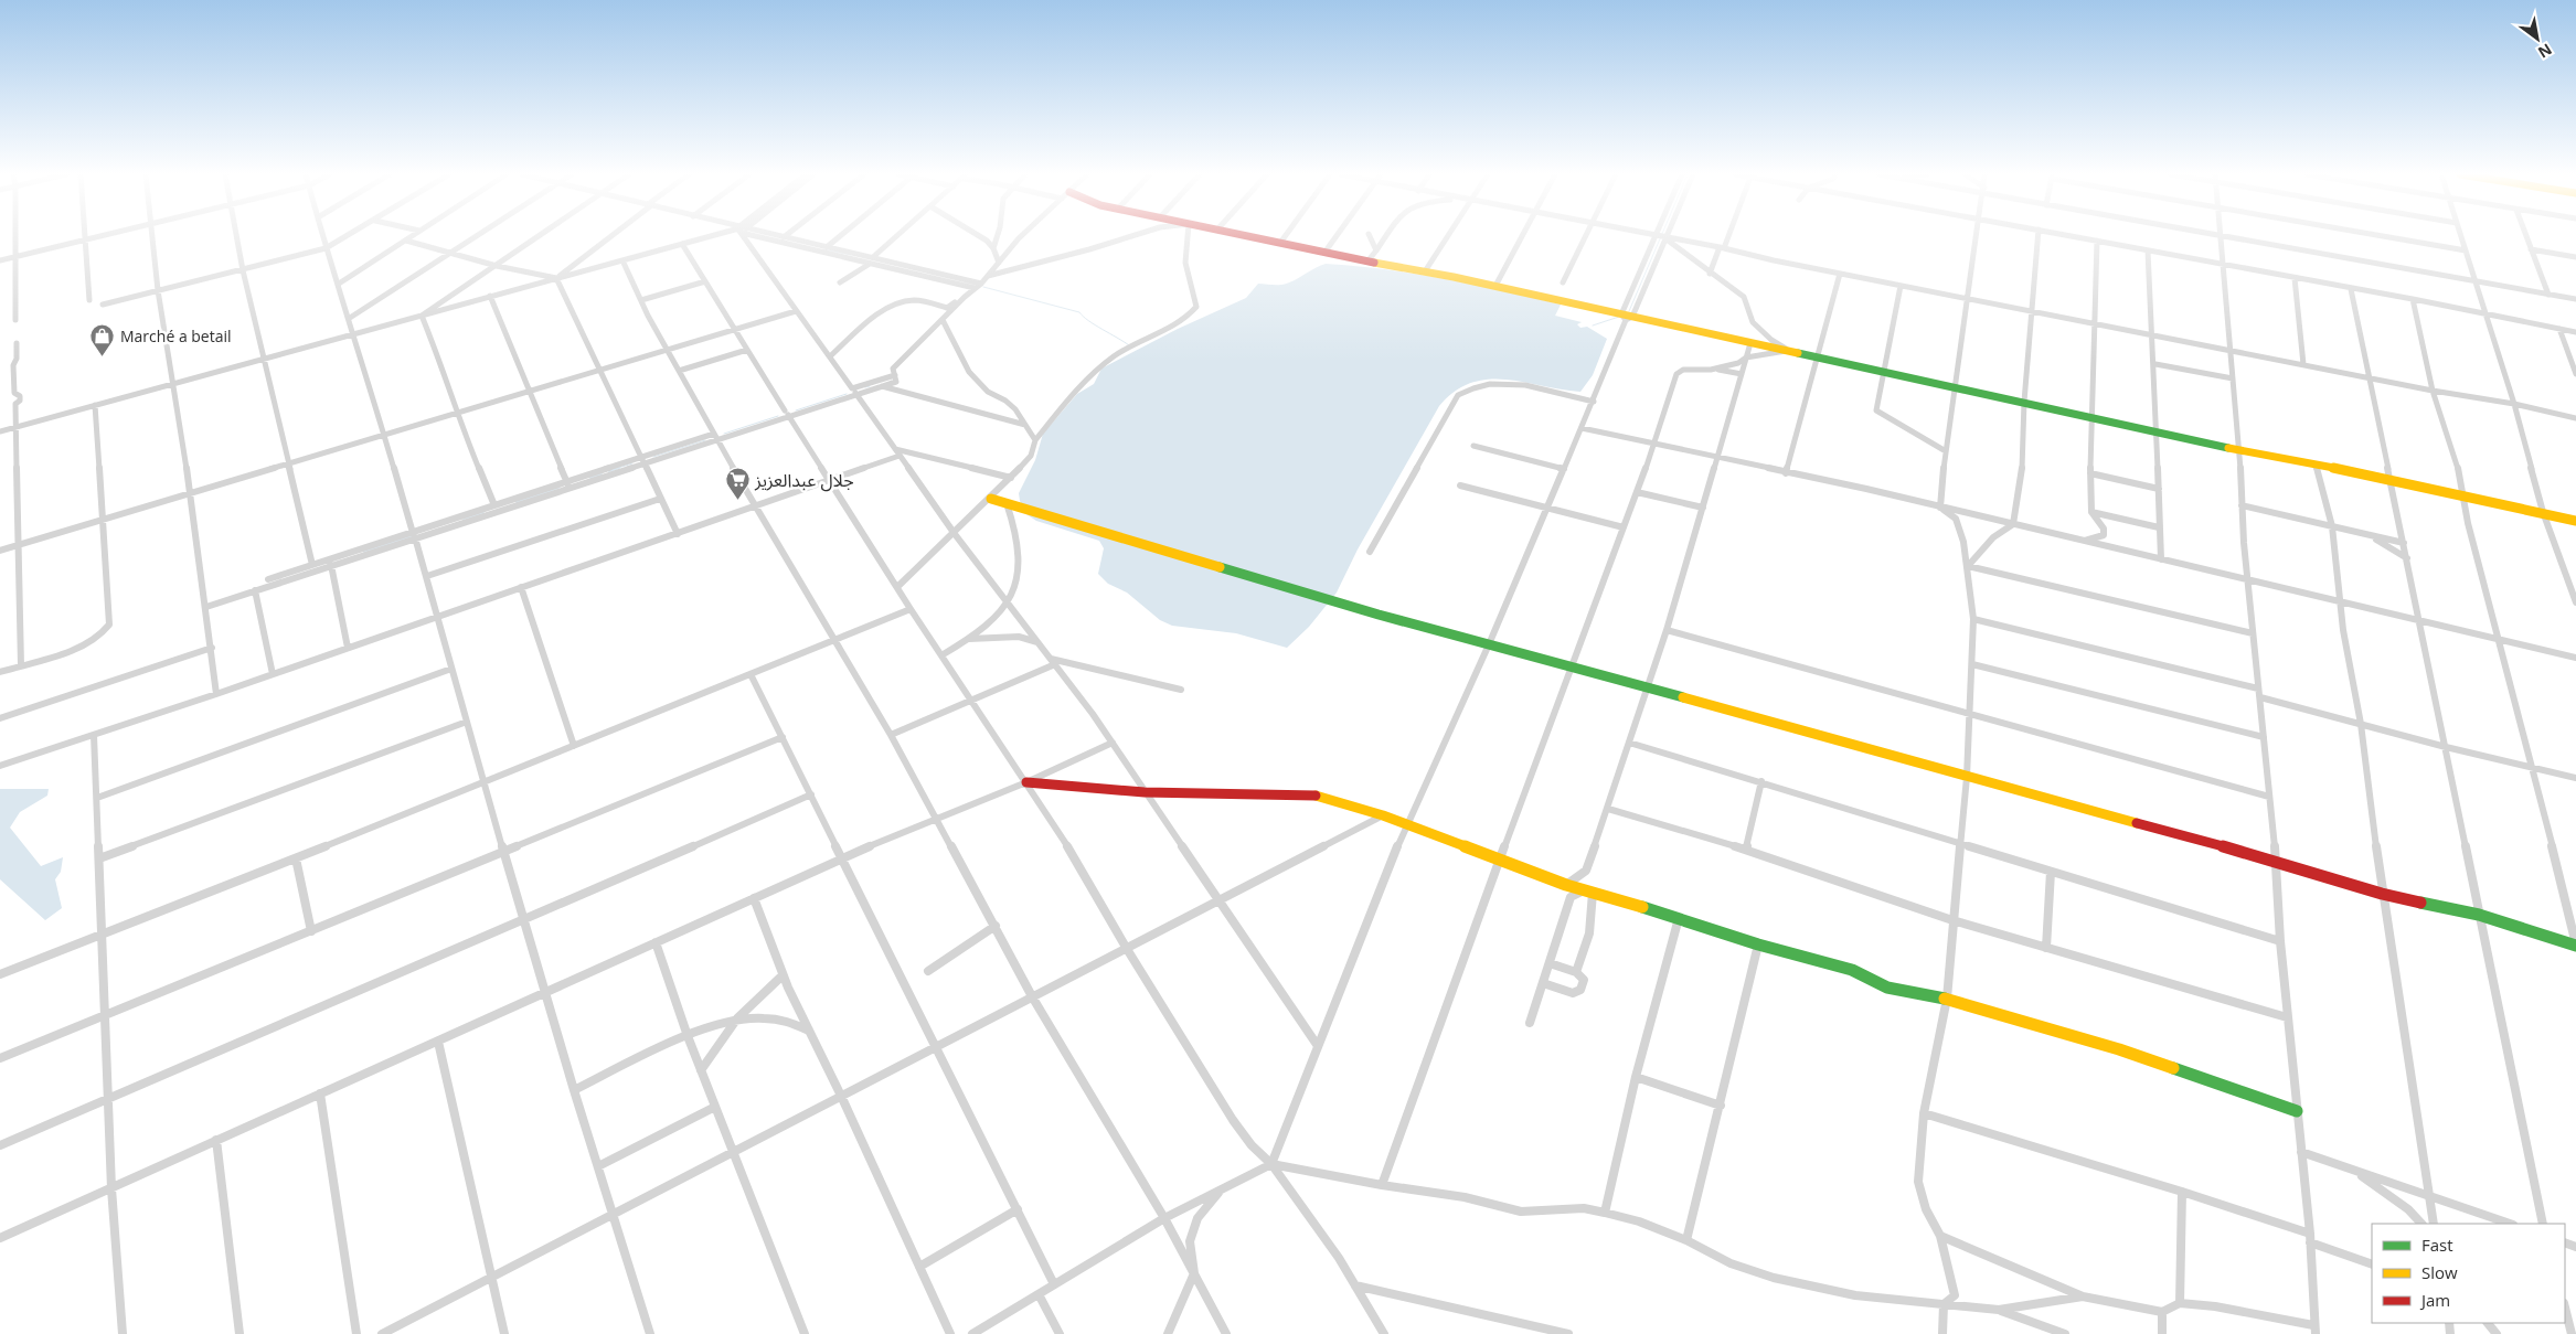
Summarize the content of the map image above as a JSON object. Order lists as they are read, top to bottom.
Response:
{
  "places": {
    "shop": ["Marché a betail"],
    "supermarket": ["جلال عبدالعزيز"]
  },
  "legend": ["Fast", "Slow", "Jam"],
  "north": "bottom right"
}
